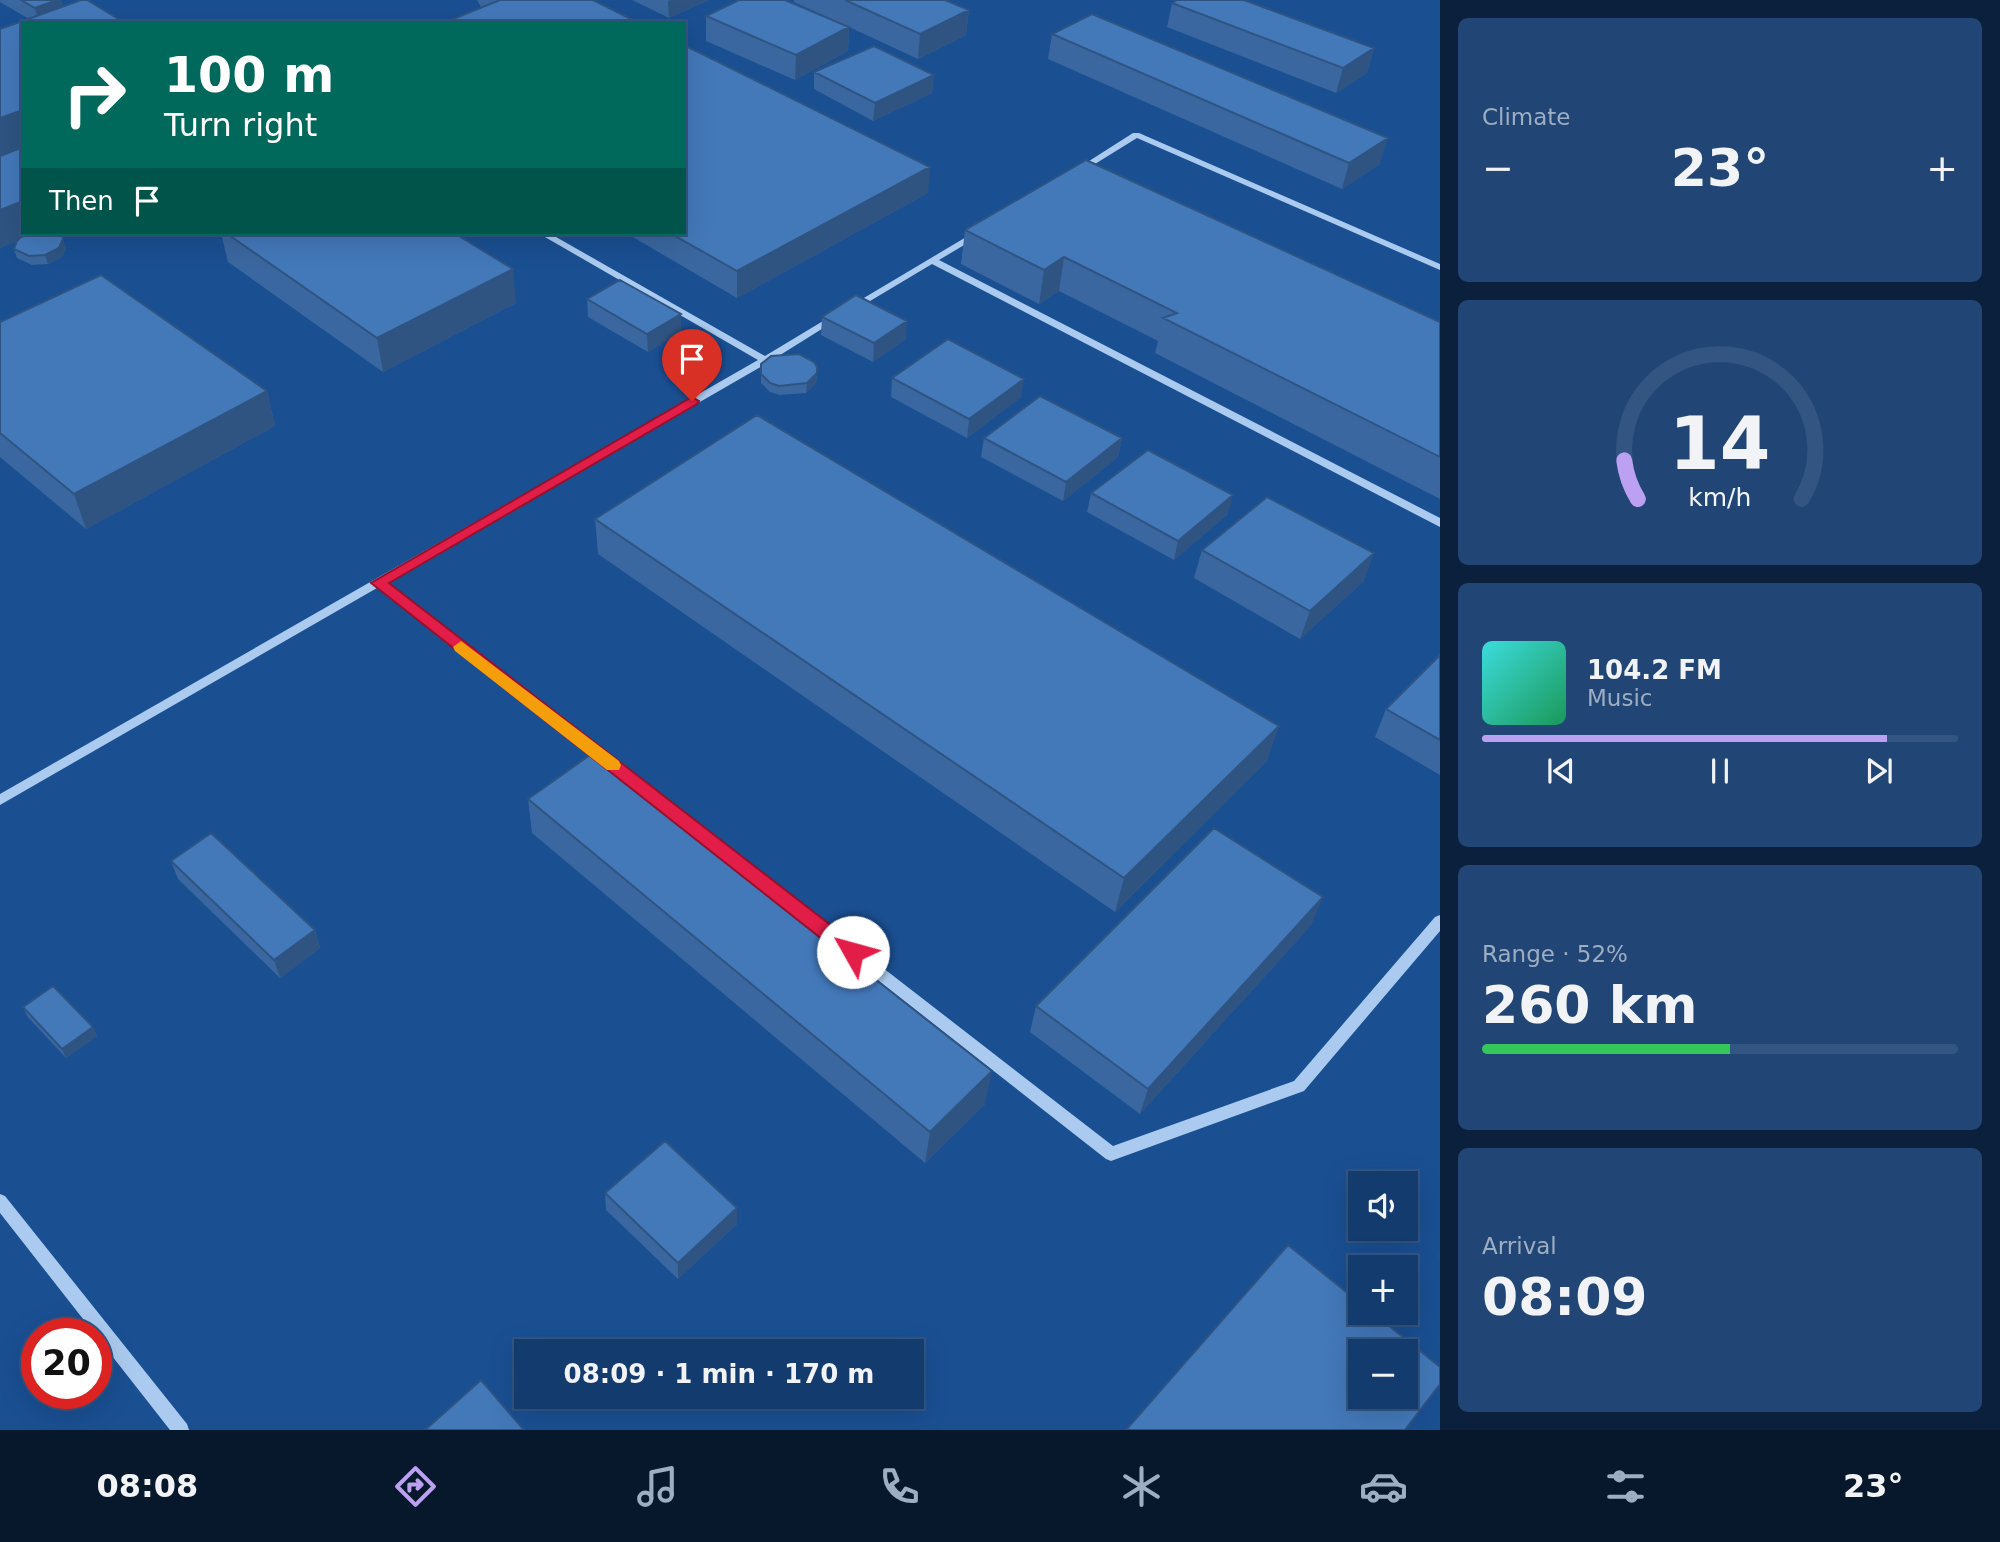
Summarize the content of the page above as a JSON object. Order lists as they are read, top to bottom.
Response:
{
  "page": {
    "tile": [
      "Climate",
      ["Range · 52%", "260 km"],
      ["Arrival", "08:09"]
    ],
    "turn": ["100 m", "Turn right"],
    "heat": ["−", "23°", "+"],
    "then": "Then",
    "song": ["104.2 FM", "Music"],
    "map_buttons": ["+", "−"],
    "limit": "20",
    "trip": "08:09 · 1 min · 170 m",
    "tabs": ["08:08", "23°"],
    "gauge": ["14", "km/h"]
  }
}
